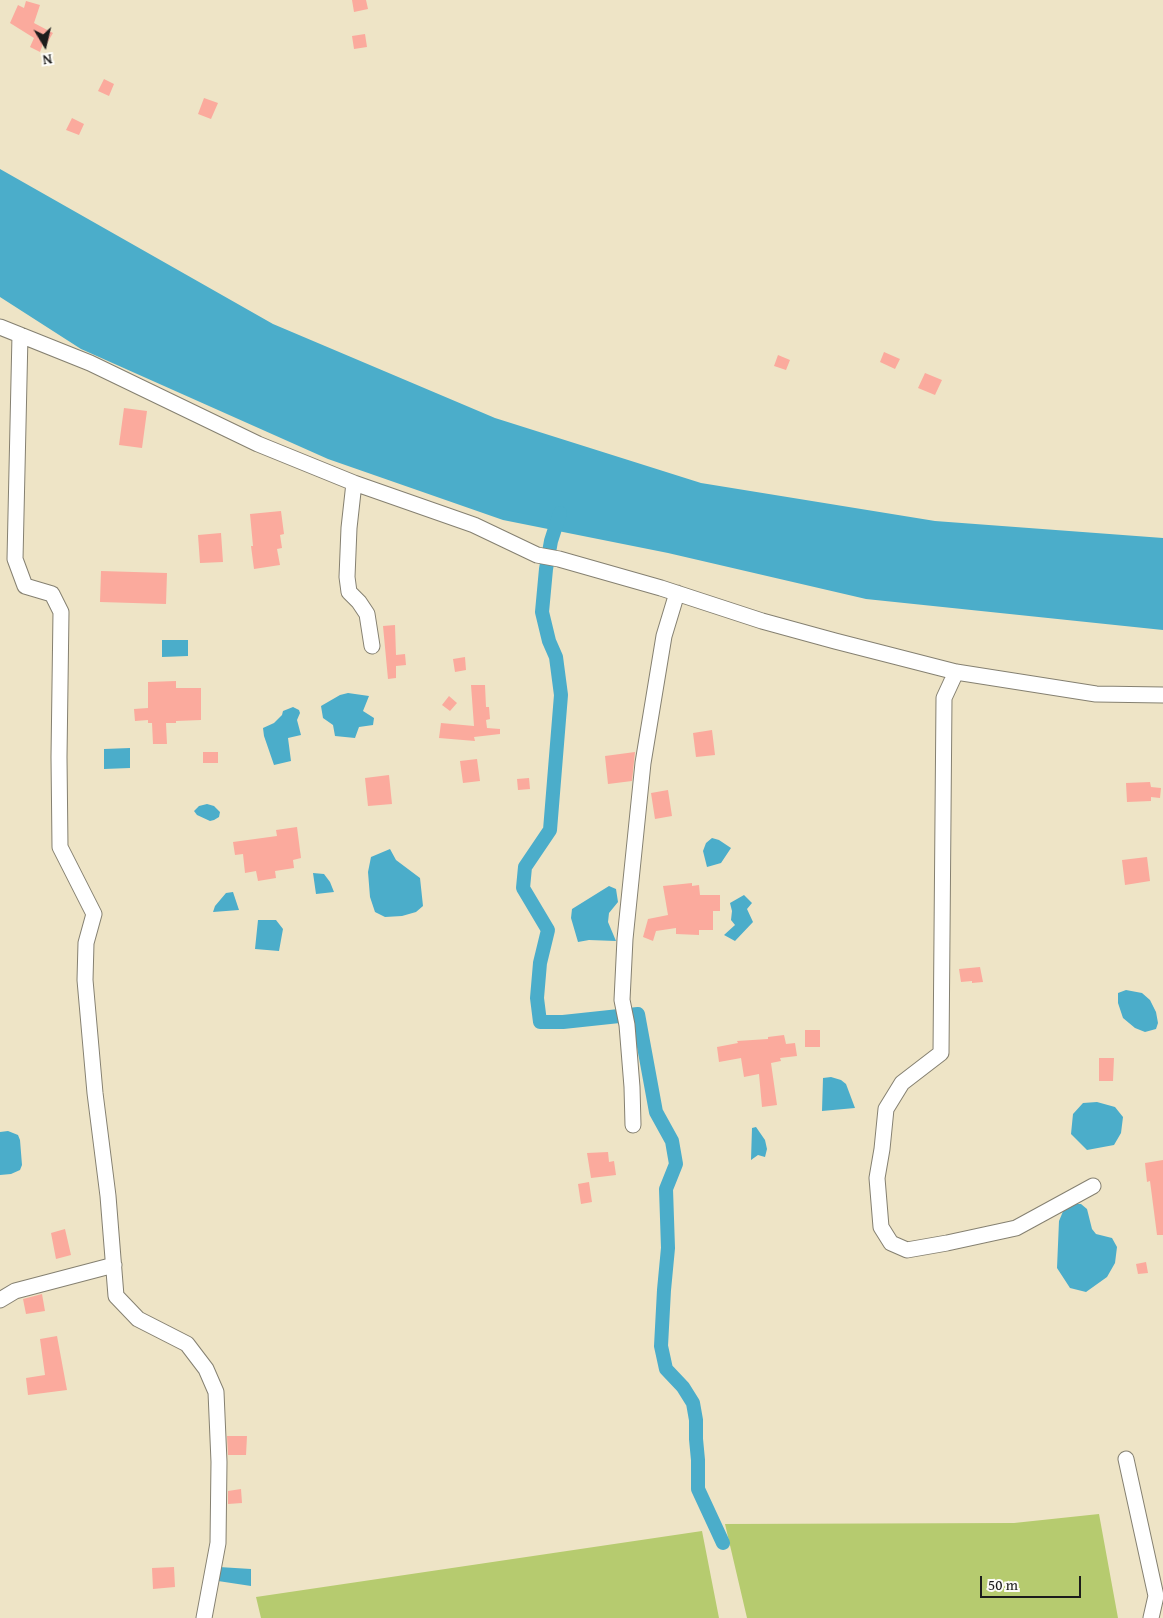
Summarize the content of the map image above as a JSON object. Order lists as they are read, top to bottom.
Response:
{
  "scale_bar": "50 m",
  "north": "bottom"
}
